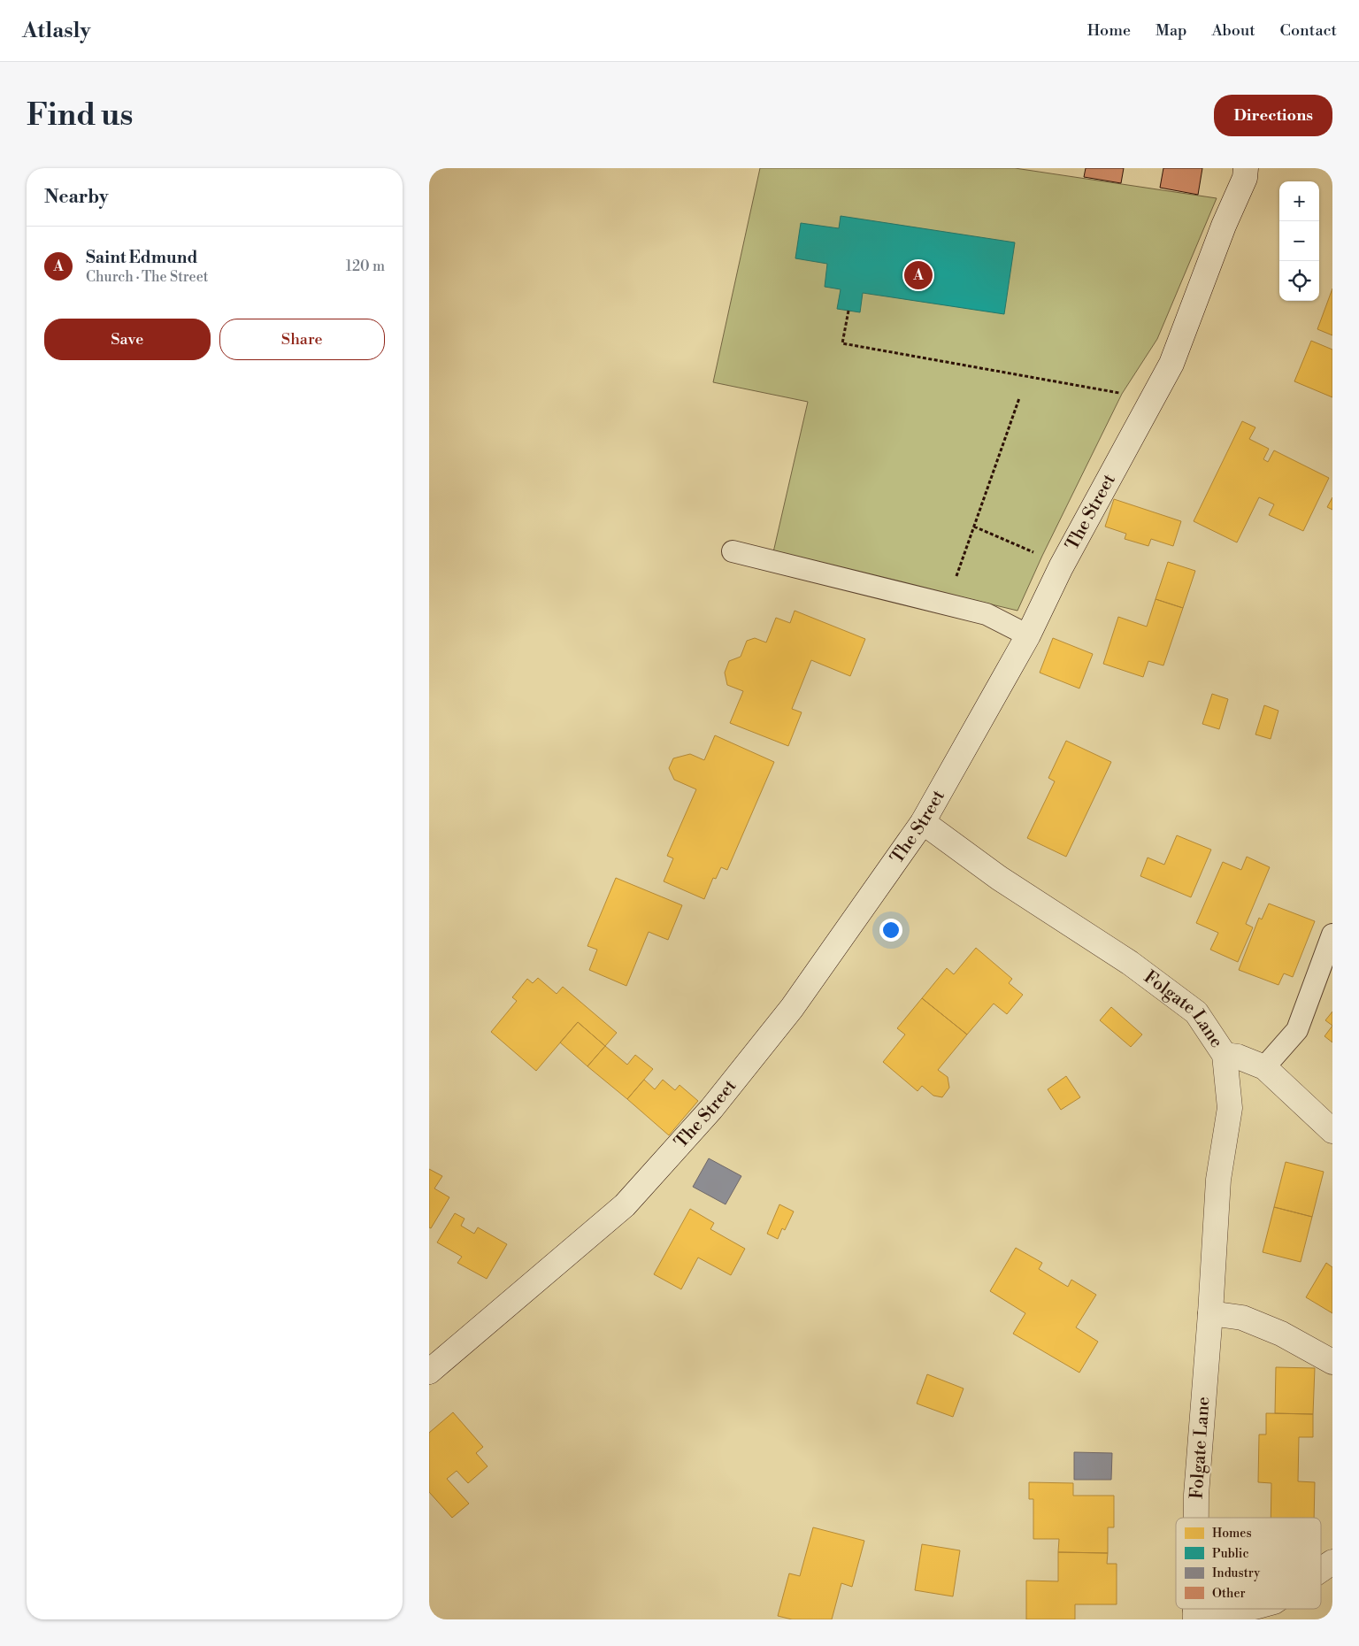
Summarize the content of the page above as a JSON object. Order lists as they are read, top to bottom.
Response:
{
  "streets": {
    "street": ["The Street", "Folgate Lane"]
  },
  "crossings": [
    ["The Street", "Folgate Lane"]
  ],
  "legend": [
    "Homes",
    "Public",
    "Industry",
    "Other"
  ],
  "page": {
    "header": "Atlasly",
    "nav": [
      "Home",
      "Map",
      "About",
      "Contact"
    ],
    "buttons": [
      "Directions",
      ["Save", "Share"]
    ],
    "title": "Find us",
    "heading": "Nearby",
    "map_buttons": ["+", "−"],
    "list": [
      {
        "mark": "A",
        "name": "Saint Edmund",
        "note": "Church · The Street",
        "value": "120 m"
      }
    ],
    "pins": "A"
  }
}
